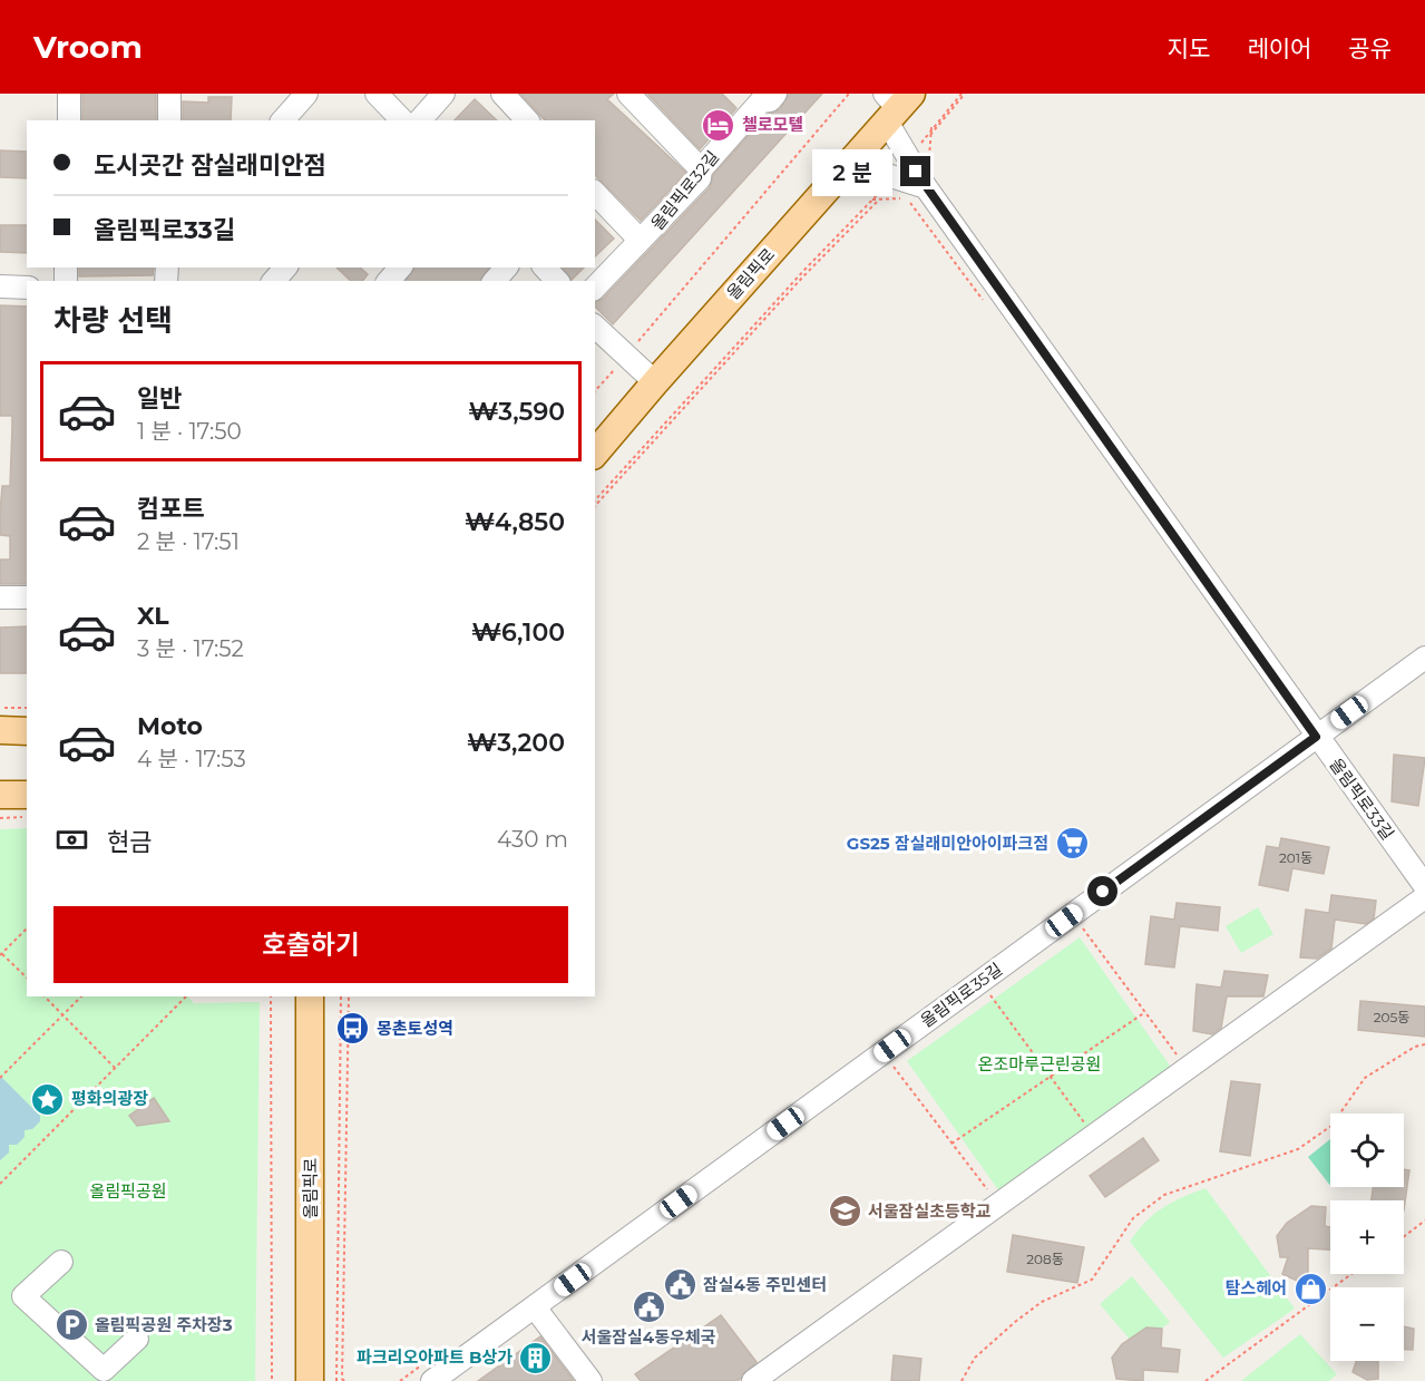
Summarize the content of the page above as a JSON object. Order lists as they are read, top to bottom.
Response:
{
  "streets": {
    "main road": ["올림픽로"],
    "street": ["올림픽로32길", "올림픽로33길", "올림픽로35길"]
  },
  "crossings": [
    ["올림픽로", "올림픽로33길"],
    ["올림픽로33길", "올림픽로35길"]
  ],
  "parks": ["온조마루근린공원", "올림픽공원"],
  "places": {
    "hotel": ["첼로모텔"],
    "supermarket": ["GS25 잠실래미안아이파크점"],
    "bus stop": ["몽촌토성역"],
    "place": ["평화의광장"],
    "school or university": ["서울잠실초등학교"],
    "public building": ["잠실4동 주민센터", "서울잠실4동우체국"],
    "shop": ["탐스헤어"],
    "parking": ["올림픽공원 주차장3"],
    "building": ["파크리오아파트 B상가"]
  },
  "house_numbers": ["201동", "205동", "208동"],
  "page": {
    "header": "Vroom",
    "nav": ["지도", "레이어", "공유"],
    "banner": ["도시곳간 잠실래미안점", "올림픽로33길"],
    "bubble": "2 분",
    "heading": "차량 선택",
    "list": [
      {
        "name": "일반",
        "note": "1 분 · 17:50",
        "value": "₩3,590"
      },
      {
        "name": "컴포트",
        "note": "2 분 · 17:51",
        "value": "₩4,850"
      },
      {
        "name": "XL",
        "note": "3 분 · 17:52",
        "value": "₩6,100"
      },
      {
        "name": "Moto",
        "note": "4 분 · 17:53",
        "value": "₩3,200"
      }
    ],
    "pay": ["현금", "430 m"],
    "buttons": "호출하기",
    "map_buttons": ["+", "−"]
  }
}
